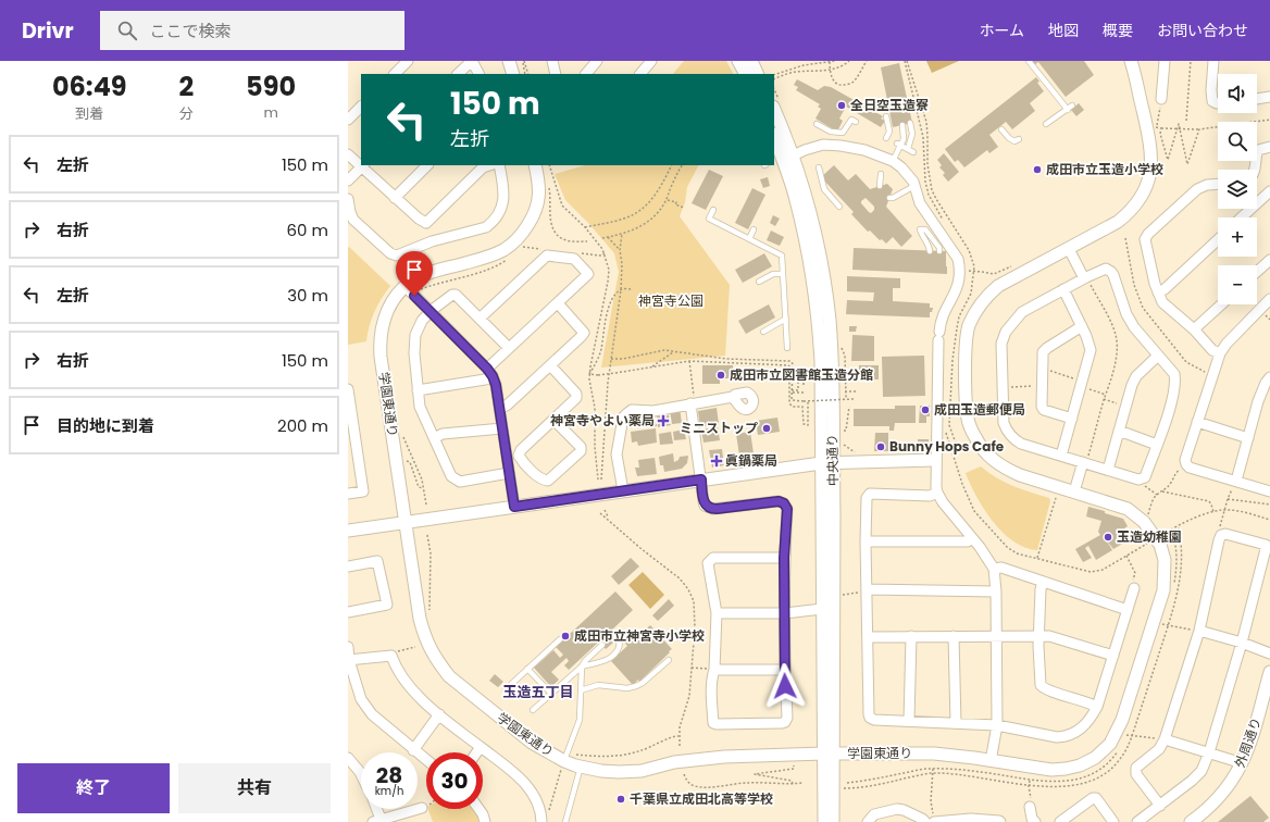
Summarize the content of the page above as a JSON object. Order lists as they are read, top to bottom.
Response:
{
  "streets": {
    "street": ["学園東通り", "中央通り", "外周通り"]
  },
  "crossings": [
    ["学園東通り", "中央通り"]
  ],
  "districts": ["玉造五丁目"],
  "parks": ["神宮寺公園"],
  "places": {
    "other": [
      "全日空玉造寮",
      "成田市立玉造小学校",
      "成田市立図書館玉造分館",
      "成田玉造郵便局",
      "ミニストップ",
      "Bunny Hops Cafe",
      "玉造幼稚園",
      "成田市立神宮寺小学校",
      "千葉県立成田北高等学校"
    ],
    "health": ["神宮寺やよい薬局", "眞鍋薬局"]
  },
  "page": {
    "header": "Drivr",
    "search": "ここで検索",
    "nav": [
      "ホーム",
      "地図",
      "概要",
      "お問い合わせ"
    ],
    "eta": [
      "06:49",
      "到着",
      "2",
      "分",
      "590",
      "m"
    ],
    "map_buttons": ["+", "−"],
    "turn": ["150 m", "左折"],
    "list": [
      {
        "name": "左折",
        "value": "150 m"
      },
      {
        "name": "右折",
        "value": "60 m"
      },
      {
        "name": "左折",
        "value": "30 m"
      },
      {
        "name": "右折",
        "value": "150 m"
      },
      {
        "name": "目的地に到着",
        "value": "200 m"
      }
    ],
    "speed": "28 km/h",
    "limit": "30",
    "buttons": ["終了", "共有"]
  }
}
